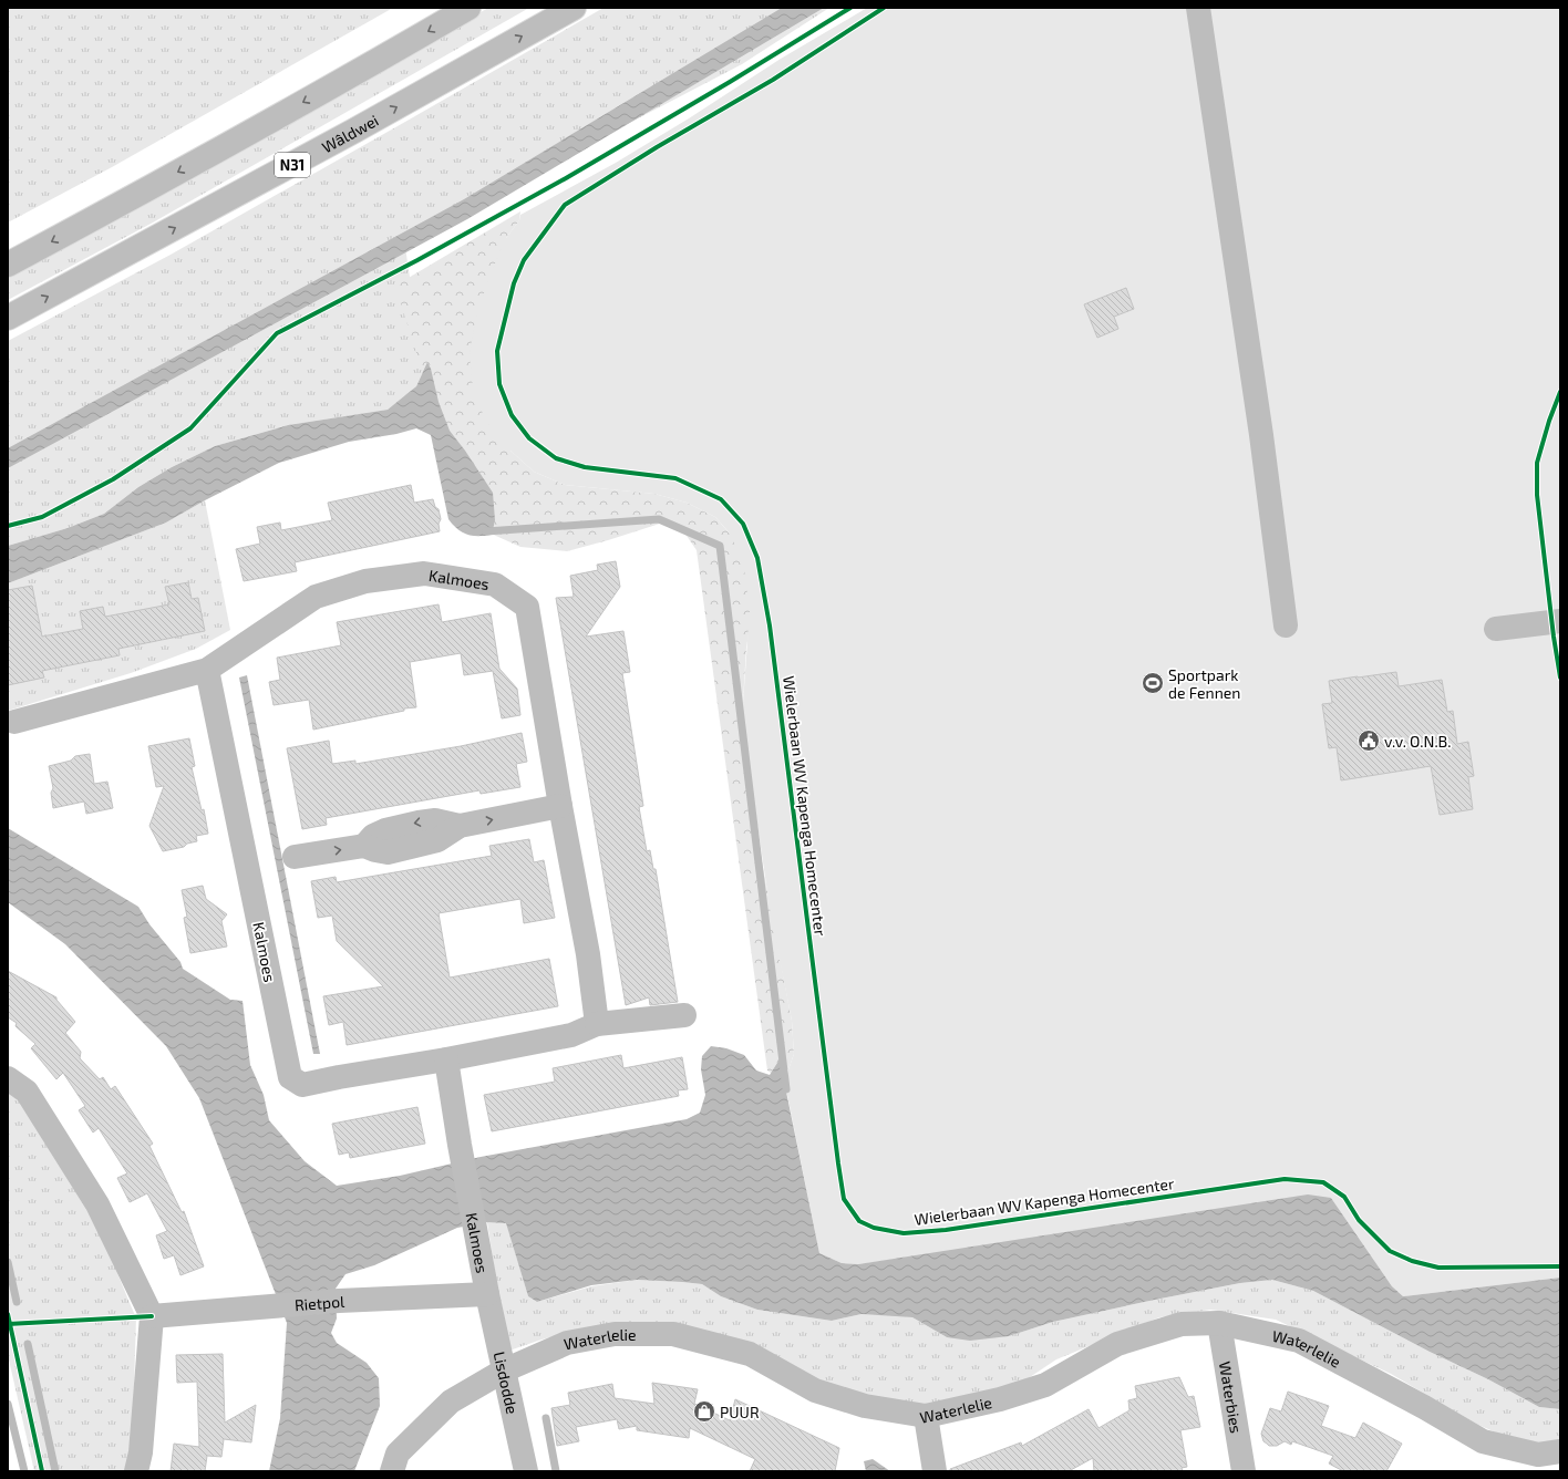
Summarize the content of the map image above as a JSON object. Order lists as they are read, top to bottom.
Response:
{
  "streets": {
    "main road": [
      "Wâldwei",
      "N31",
      "Kalmoes",
      "Rietpol",
      "Waterlelie",
      "Lisdodde",
      "Waterbies"
    ],
    "cycle path": ["Wielerbaan WV Kapenga Homecenter"]
  },
  "crossings": [
    ["Kalmoes", "Rietpol"],
    ["Kalmoes", "Lisdodde"],
    ["Rietpol", "Lisdodde"],
    ["Waterlelie", "Lisdodde"],
    ["Waterlelie", "Waterbies"]
  ],
  "places": {
    "sports": ["Sportpark de Fennen"],
    "public building": ["v.v. O.N.B."],
    "shop": ["PUUR"]
  }
}
